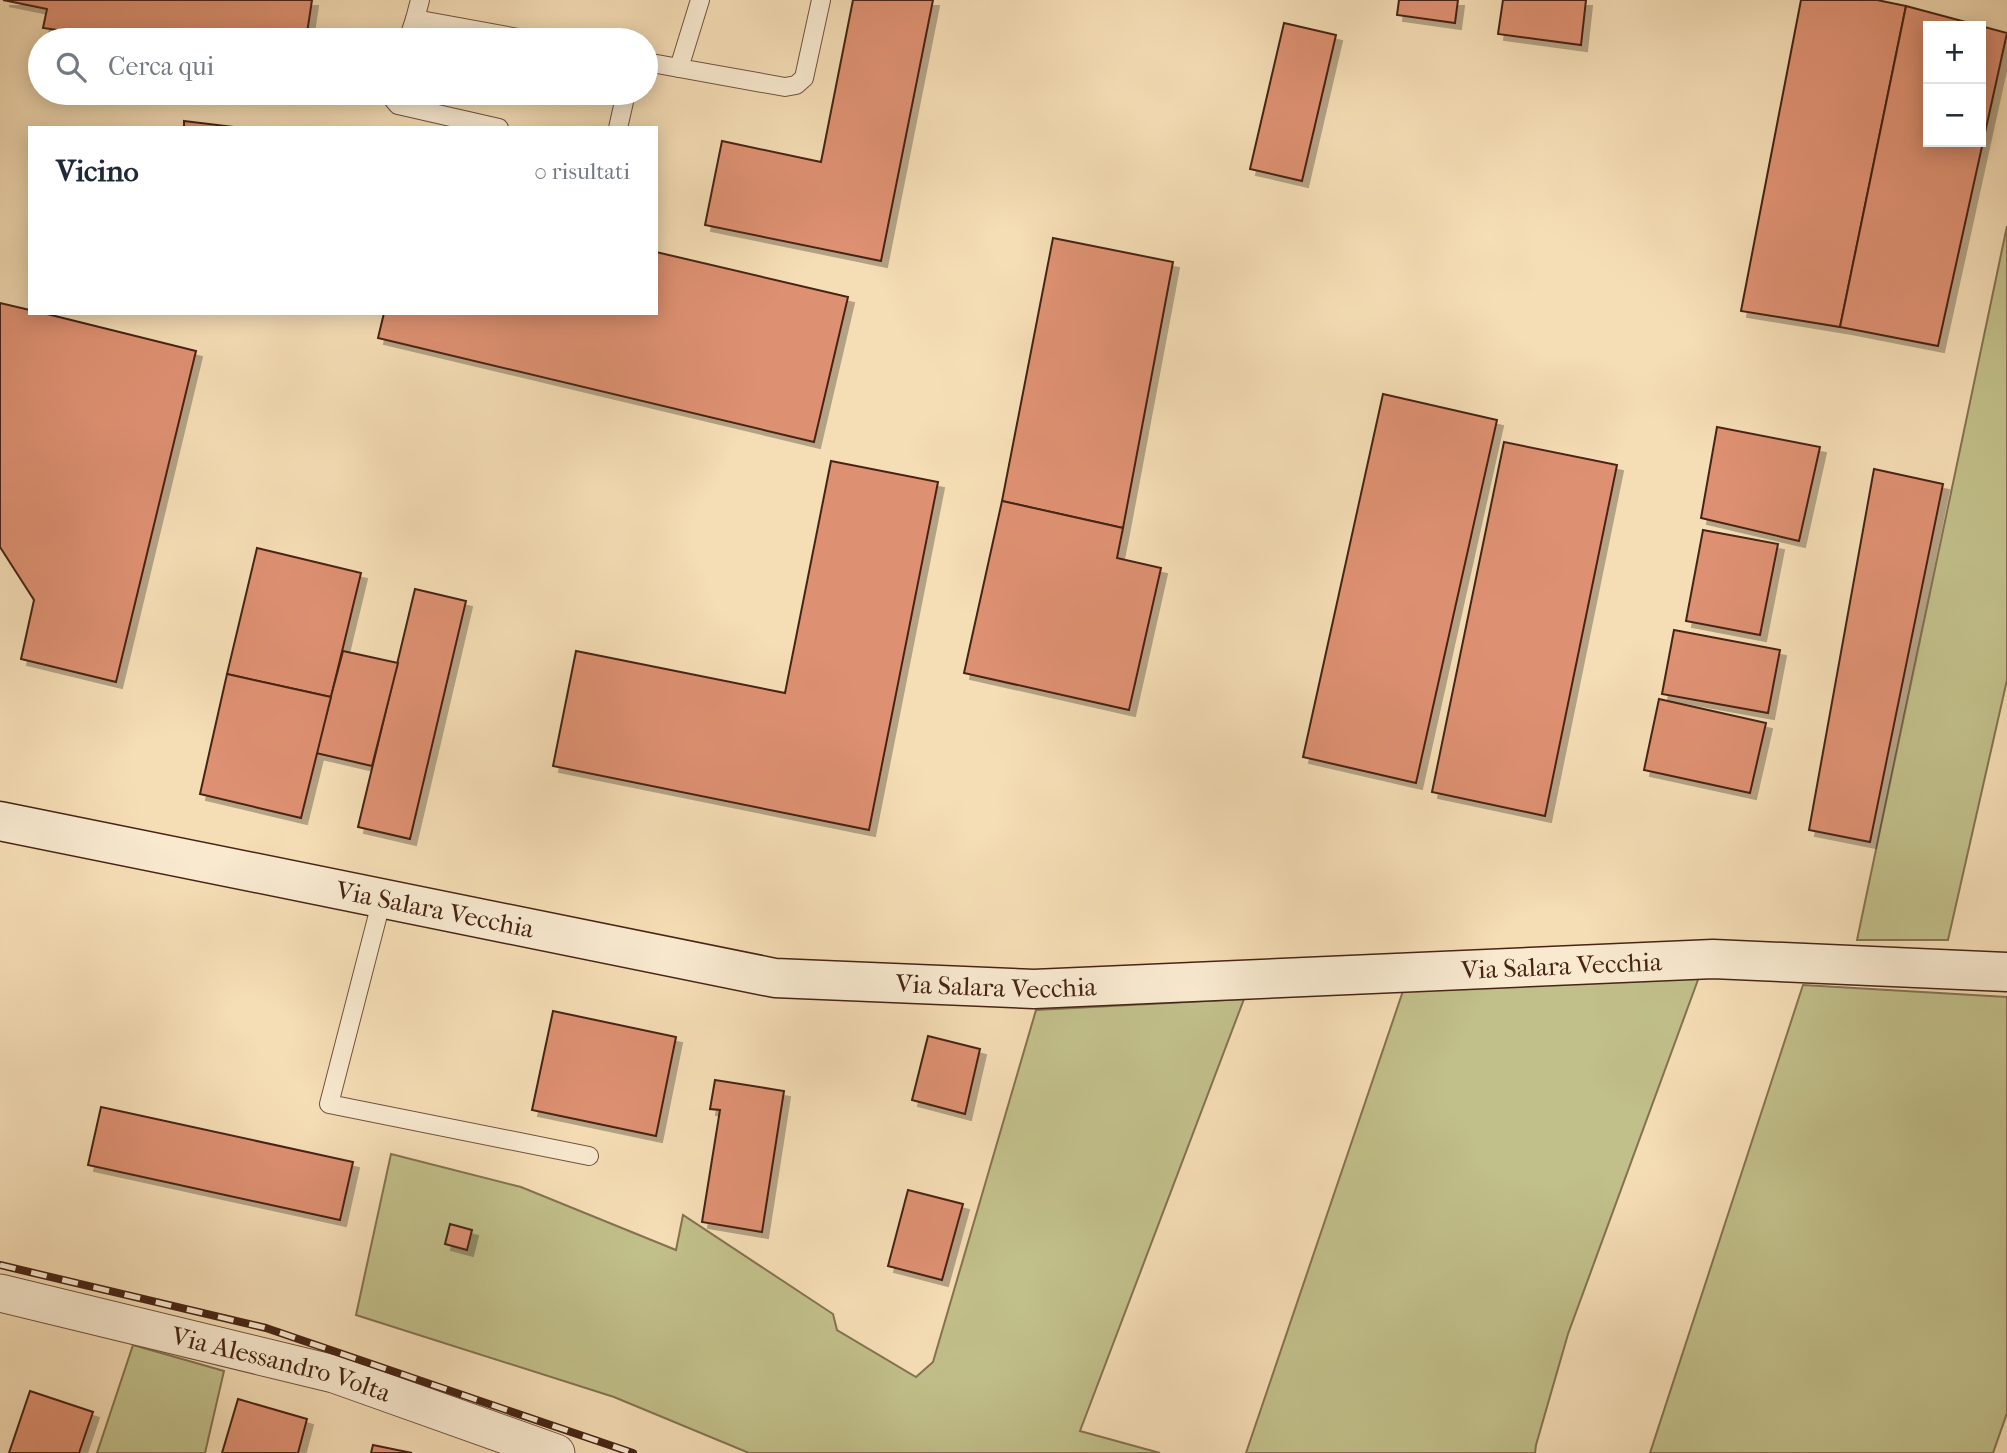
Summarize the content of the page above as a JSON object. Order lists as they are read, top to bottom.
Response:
{
  "streets": {
    "street": ["Via Salara Vecchia", "Via Alessandro Volta"]
  },
  "page": {
    "map_buttons": ["+", "−"],
    "search": "Cerca qui",
    "heading": ["Vicino", "0 risultati"]
  }
}
